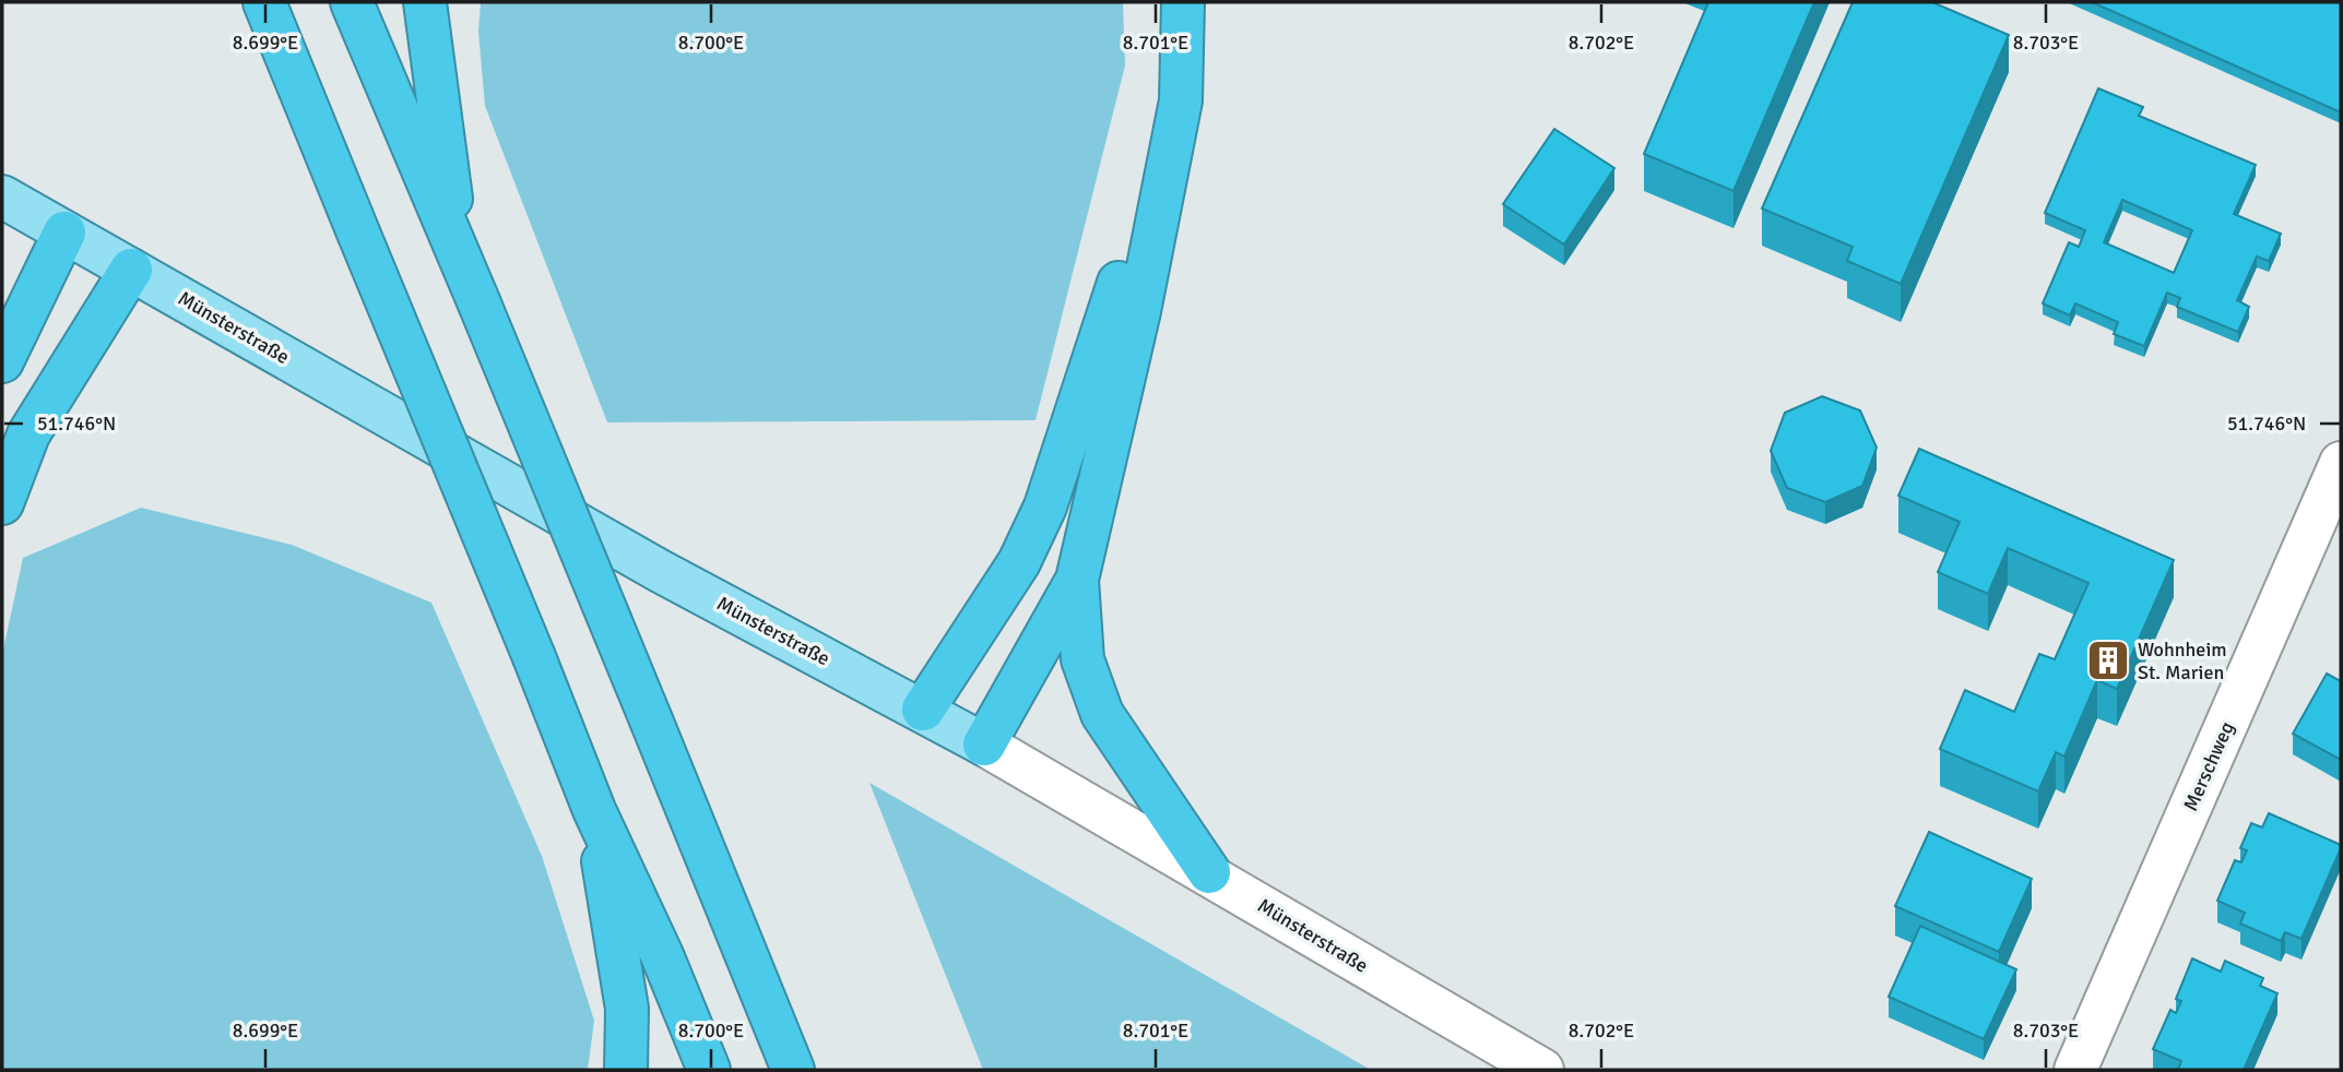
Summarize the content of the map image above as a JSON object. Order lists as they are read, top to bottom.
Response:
{
  "streets": {
    "main road": ["Münsterstraße"],
    "street": ["Merschweg"]
  },
  "places": {
    "building": ["Wohnheim St. Marien"]
  },
  "coordinates": [
    "8.699°E",
    "8.700°E",
    "8.701°E",
    "8.702°E",
    "8.703°E",
    "51.746°N"
  ]
}
